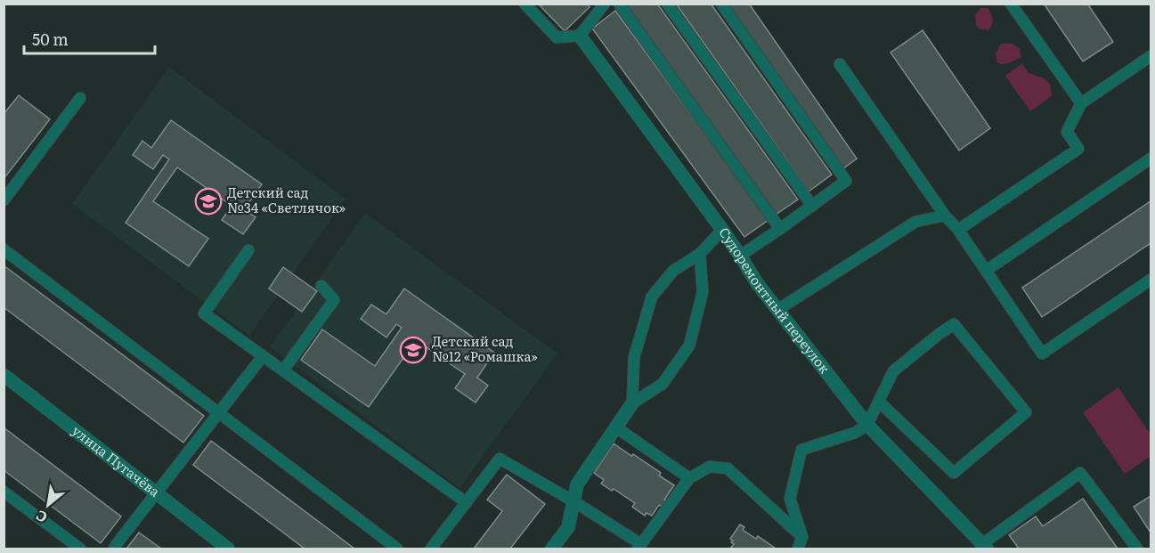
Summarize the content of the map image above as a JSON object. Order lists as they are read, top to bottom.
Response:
{
  "streets": {
    "street": ["Судоремонтный переулок", "улица Пугачёва"]
  },
  "places": {
    "school or university": ["Детский сад №34 «Светлячок»", "Детский сад №12 «Ромашка»"]
  },
  "scale_bar": "50 m",
  "north": "bottom left"
}
